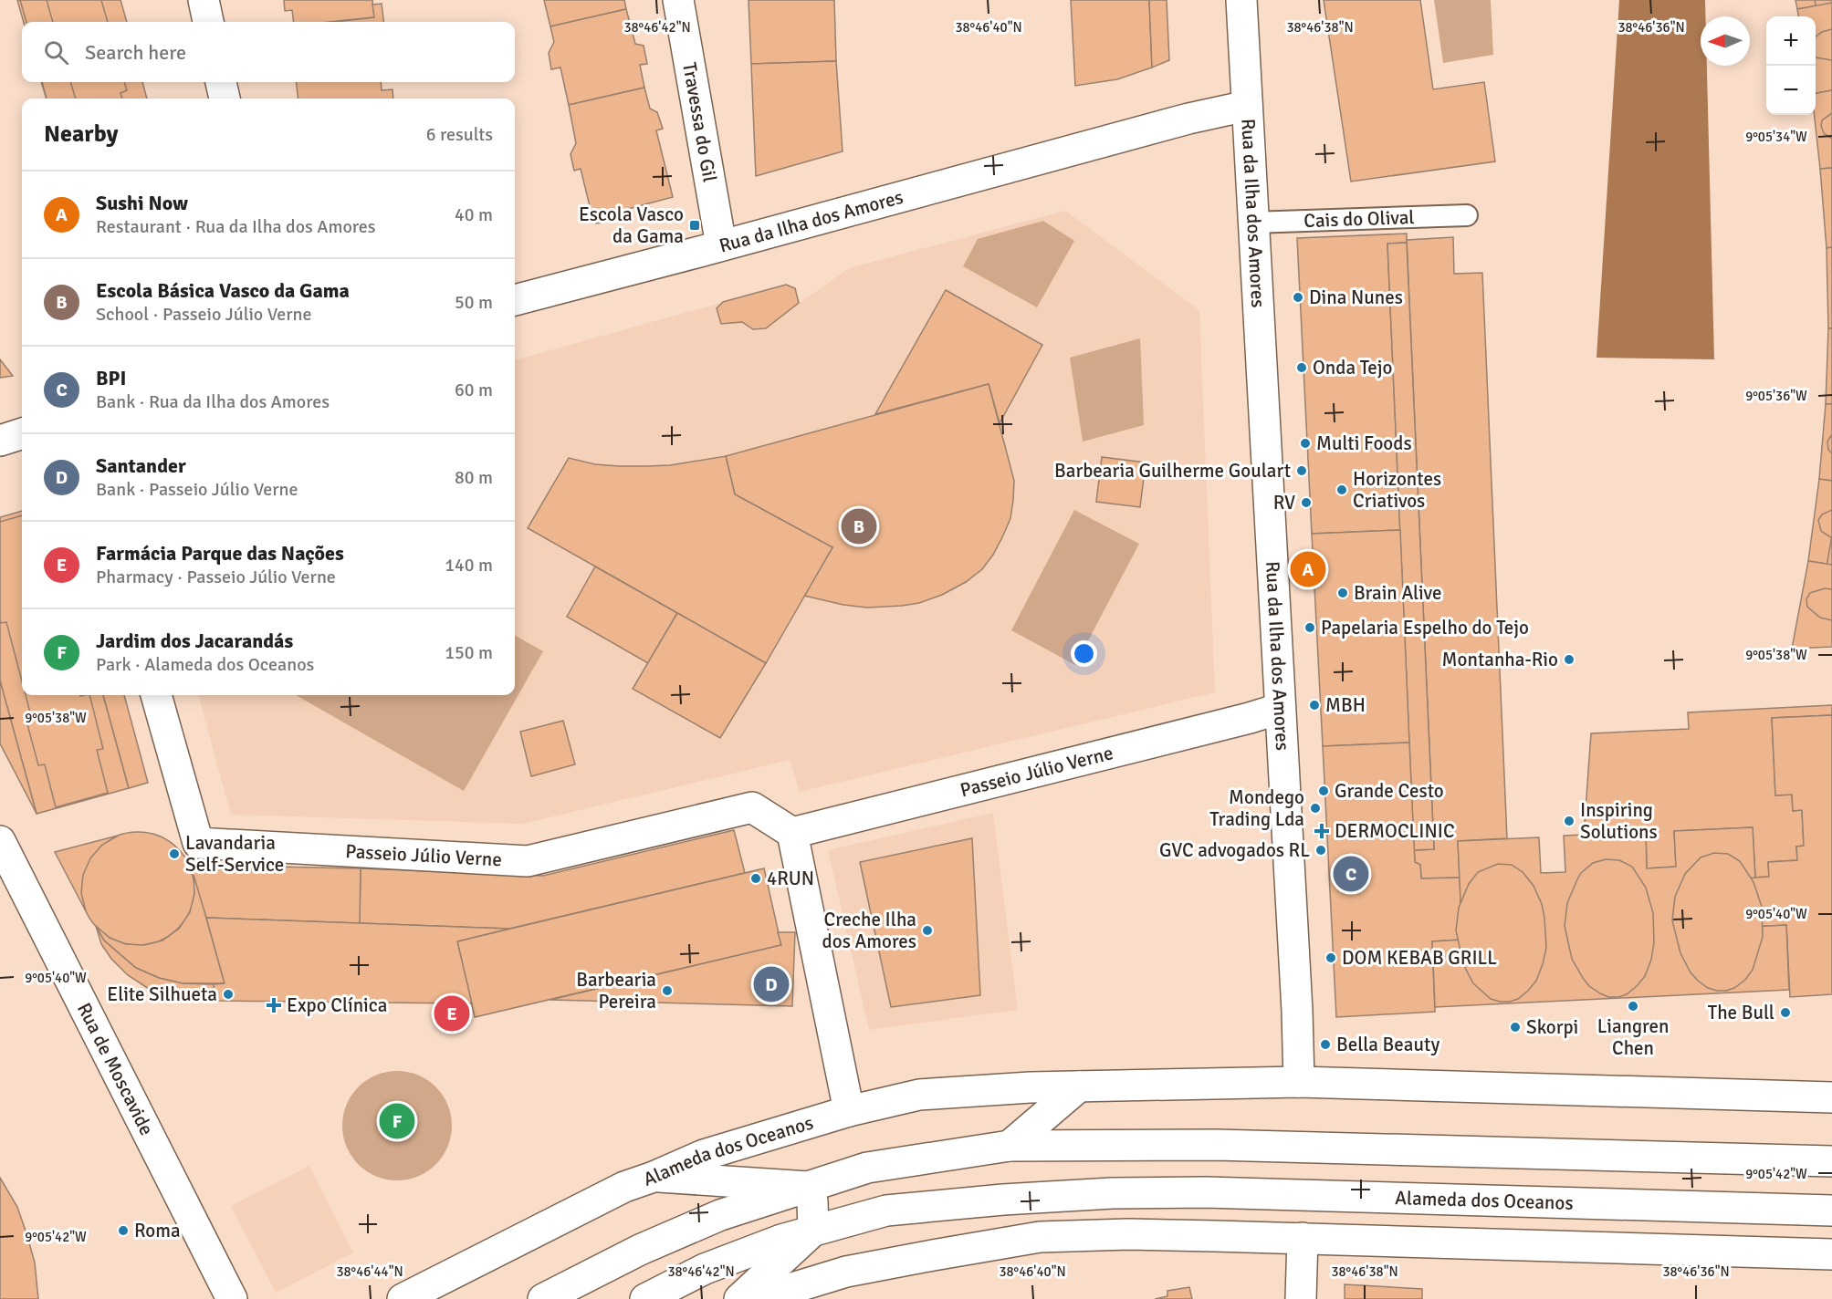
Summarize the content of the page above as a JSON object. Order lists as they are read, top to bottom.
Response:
{
  "streets": {
    "street": [
      "Travessa do Gil",
      "Rua da Ilha dos Amores",
      "Passeio Júlio Verne",
      "Rua de Moscavide",
      "Alameda dos Oceanos"
    ],
    "lane": ["Cais do Olival"]
  },
  "crossings": [
    ["Travessa do Gil", "Rua da Ilha dos Amores"],
    ["Rua da Ilha dos Amores", "Cais do Olival"],
    ["Rua da Ilha dos Amores", "Passeio Júlio Verne"],
    ["Rua da Ilha dos Amores", "Alameda dos Oceanos"]
  ],
  "places": {
    "transit": ["Escola Vasco da Gama"],
    "other": [
      "Dina Nunes",
      "Onda Tejo",
      "Multi Foods",
      "Barbearia Guilherme Goulart",
      "Horizontes Criativos",
      "RV",
      "Brain Alive",
      "Papelaria Espelho do Tejo",
      "Montanha-Rio",
      "MBH",
      "Grande Cesto",
      "Mondego Trading Lda",
      "Inspiring Solutions",
      "GVC advogados RL",
      "Lavandaria Self-Service",
      "4RUN",
      "Creche Ilha dos Amores",
      "DOM KEBAB GRILL",
      "Barbearia Pereira",
      "Elite Silhueta",
      "Liangren Chen",
      "The Bull",
      "Skorpi",
      "Bella Beauty",
      "Roma"
    ],
    "health": ["DERMOCLINIC", "Expo Clínica"]
  },
  "north": "left",
  "page": {
    "map_buttons": ["+", "−"],
    "search": "Search here",
    "heading": ["Nearby", "6 results"],
    "list": [
      {
        "mark": "A",
        "name": "Sushi Now",
        "note": "Restaurant · Rua da Ilha dos Amores",
        "value": "40 m"
      },
      {
        "mark": "B",
        "name": "Escola Básica Vasco da Gama",
        "note": "School · Passeio Júlio Verne",
        "value": "50 m"
      },
      {
        "mark": "C",
        "name": "BPI",
        "note": "Bank · Rua da Ilha dos Amores",
        "value": "60 m"
      },
      {
        "mark": "D",
        "name": "Santander",
        "note": "Bank · Passeio Júlio Verne",
        "value": "80 m"
      },
      {
        "mark": "E",
        "name": "Farmácia Parque das Nações",
        "note": "Pharmacy · Passeio Júlio Verne",
        "value": "140 m"
      },
      {
        "mark": "F",
        "name": "Jardim dos Jacarandás",
        "note": "Park · Alameda dos Oceanos",
        "value": "150 m"
      }
    ],
    "pins": [
      "B",
      "A",
      "C",
      "D",
      "E",
      "F"
    ]
  },
  "coordinates": [
    "38°46'42\"N",
    "38°46'40\"N",
    "38°46'38\"N",
    "38°46'36\"N",
    "9°05'34\"W",
    "9°05'36\"W",
    "9°05'38\"W",
    "9°05'40\"W",
    "9°05'42\"W",
    "38°46'44\"N"
  ]
}
